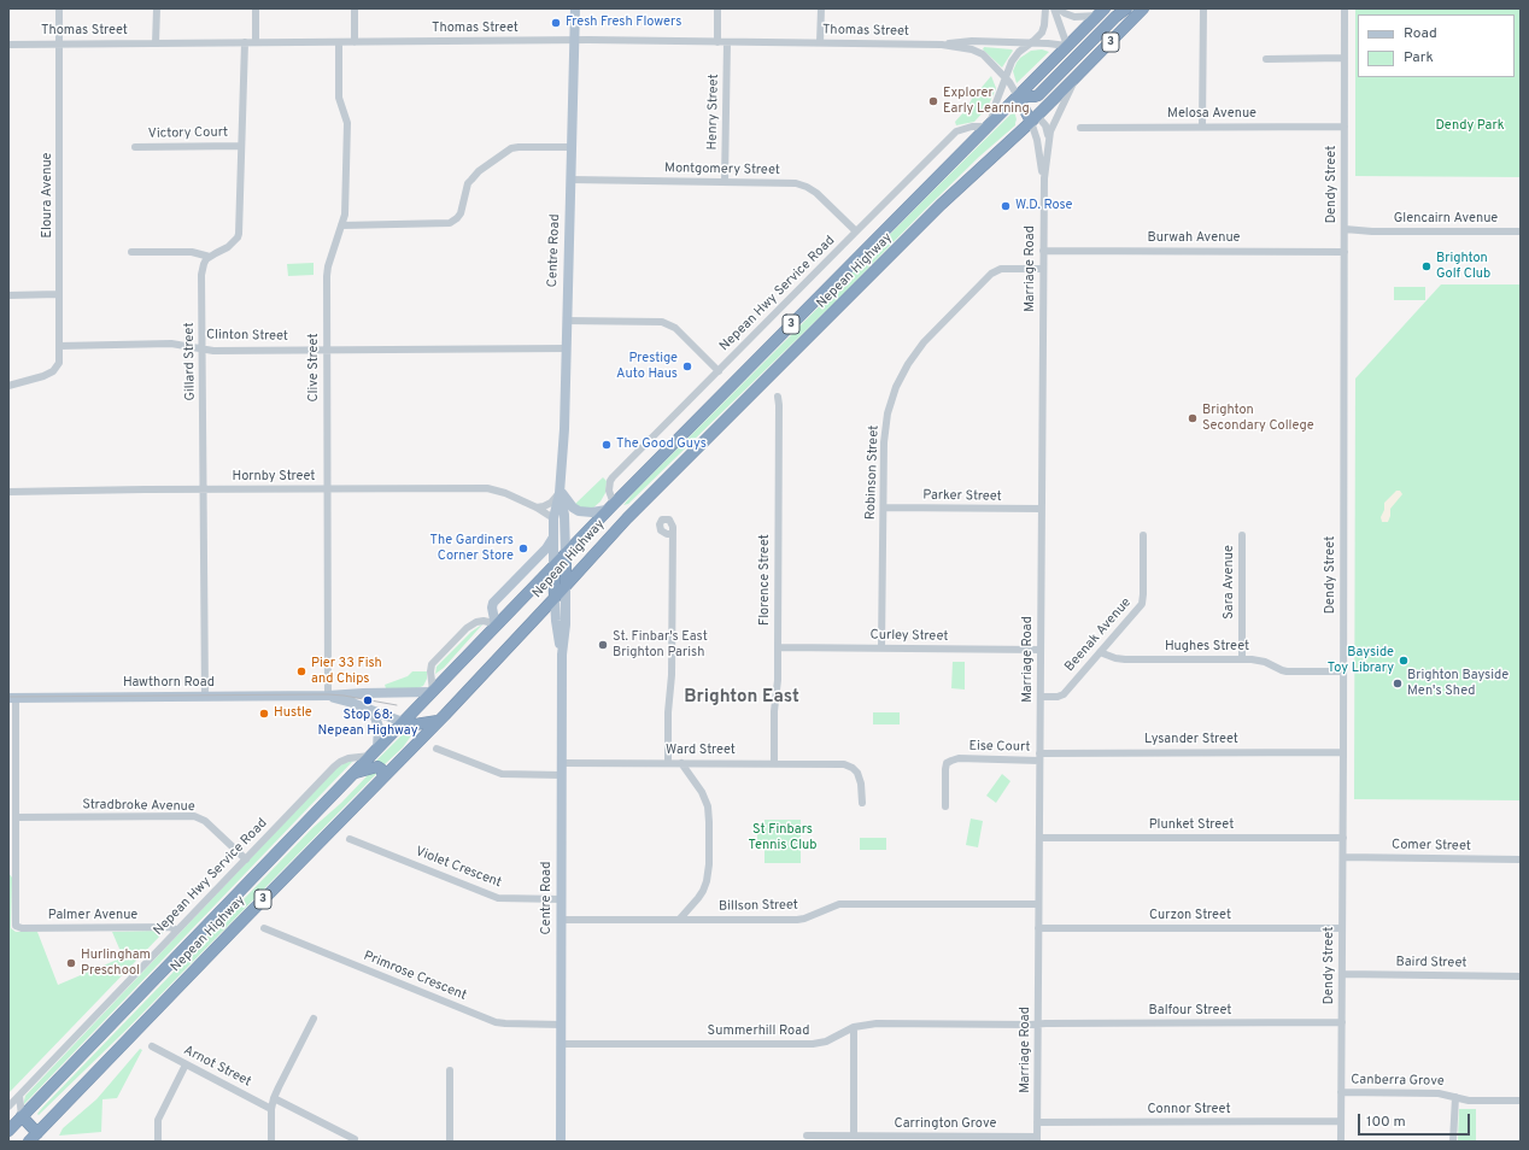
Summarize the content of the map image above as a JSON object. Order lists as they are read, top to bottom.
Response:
{
  "streets": {
    "highway": ["3", "Centre Road", "Nepean Highway"],
    "main road": ["Hawthorn Road"],
    "street": [
      "Thomas Street",
      "Henry Street",
      "Melosa Avenue",
      "Victory Court",
      "Montgomery Street",
      "Dendy Street",
      "Eloura Avenue",
      "Glencairn Avenue",
      "Burwah Avenue",
      "Marriage Road",
      "Nepean Hwy Service Road",
      "Clinton Street",
      "Gillard Street",
      "Clive Street",
      "Robinson Street",
      "Hornby Street",
      "Parker Street",
      "Florence Street",
      "Sara Avenue",
      "Beenak Avenue",
      "Curley Street",
      "Hughes Street",
      "Lysander Street",
      "Eise Court",
      "Ward Street",
      "Stradbroke Avenue",
      "Plunket Street",
      "Comer Street",
      "Violet Crescent",
      "Billson Street",
      "Palmer Avenue",
      "Curzon Street",
      "Baird Street",
      "Primrose Crescent",
      "Balfour Street",
      "Summerhill Road",
      "Arnot Street",
      "Canberra Grove",
      "Connor Street",
      "Carrington Grove"
    ]
  },
  "crossings": [
    ["Thomas Street", "Henry Street"],
    ["Thomas Street", "Eloura Avenue"],
    ["Thomas Street", "Centre Road"],
    ["Thomas Street", "Nepean Highway"],
    ["Thomas Street", "Clive Street"],
    ["Henry Street", "Montgomery Street"],
    ["Melosa Avenue", "Dendy Street"],
    ["Montgomery Street", "Centre Road"],
    ["Montgomery Street", "Nepean Hwy Service Road"],
    ["Dendy Street", "Glencairn Avenue"],
    ["Dendy Street", "Burwah Avenue"],
    ["Dendy Street", "Hughes Street"],
    ["Dendy Street", "Lysander Street"],
    ["Dendy Street", "Plunket Street"],
    ["Dendy Street", "Comer Street"],
    ["Dendy Street", "Curzon Street"],
    ["Dendy Street", "Baird Street"],
    ["Dendy Street", "Balfour Street"],
    ["Dendy Street", "Canberra Grove"],
    ["Dendy Street", "Connor Street"],
    ["Eloura Avenue", "Clinton Street"],
    ["Burwah Avenue", "Marriage Road"],
    ["Centre Road", "Nepean Highway"],
    ["Centre Road", "Clinton Street"],
    ["Centre Road", "Hornby Street"],
    ["Centre Road", "Ward Street"],
    ["Centre Road", "Violet Crescent"],
    ["Centre Road", "Billson Street"],
    ["Centre Road", "Primrose Crescent"],
    ["Centre Road", "Summerhill Road"],
    ["Marriage Road", "Nepean Highway"],
    ["Marriage Road", "Robinson Street"],
    ["Marriage Road", "Parker Street"],
    ["Marriage Road", "Beenak Avenue"],
    ["Marriage Road", "Curley Street"],
    ["Marriage Road", "Lysander Street"],
    ["Marriage Road", "Eise Court"],
    ["Marriage Road", "Plunket Street"],
    ["Marriage Road", "Billson Street"],
    ["Marriage Road", "Curzon Street"],
    ["Marriage Road", "Balfour Street"],
    ["Marriage Road", "Summerhill Road"],
    ["Marriage Road", "Connor Street"],
    ["Marriage Road", "Carrington Grove"],
    ["Nepean Highway", "Nepean Hwy Service Road"],
    ["Nepean Highway", "Hawthorn Road"],
    ["Nepean Hwy Service Road", "Stradbroke Avenue"],
    ["Nepean Hwy Service Road", "Palmer Avenue"],
    ["Clinton Street", "Gillard Street"],
    ["Clinton Street", "Clive Street"],
    ["Gillard Street", "Hornby Street"],
    ["Gillard Street", "Hawthorn Road"],
    ["Clive Street", "Hornby Street"],
    ["Clive Street", "Hawthorn Road"],
    ["Robinson Street", "Parker Street"],
    ["Robinson Street", "Curley Street"],
    ["Florence Street", "Curley Street"],
    ["Florence Street", "Ward Street"],
    ["Sara Avenue", "Hughes Street"],
    ["Beenak Avenue", "Hughes Street"],
    ["Lysander Street", "Eise Court"],
    ["Balfour Street", "Summerhill Road"]
  ],
  "districts": ["Brighton East"],
  "parks": ["Dendy Park", "St Finbars Tennis Club"],
  "places": [
    "Fresh Fresh Flowers",
    "Explorer Early Learning",
    "W.D. Rose",
    "Brighton Golf Club",
    "Prestige Auto Haus",
    "Brighton Secondary College",
    "The Good Guys",
    "The Gardiners Corner Store",
    "St. Finbar's East Brighton Parish",
    "Bayside Toy Library",
    "Pier 33 Fish and Chips",
    "Brighton Bayside Men's Shed",
    "Stop 68: Nepean Highway",
    "Hustle",
    "Hurlingham Preschool"
  ],
  "legend": ["Road", "Park"],
  "scale_bar": "100 m"
}
